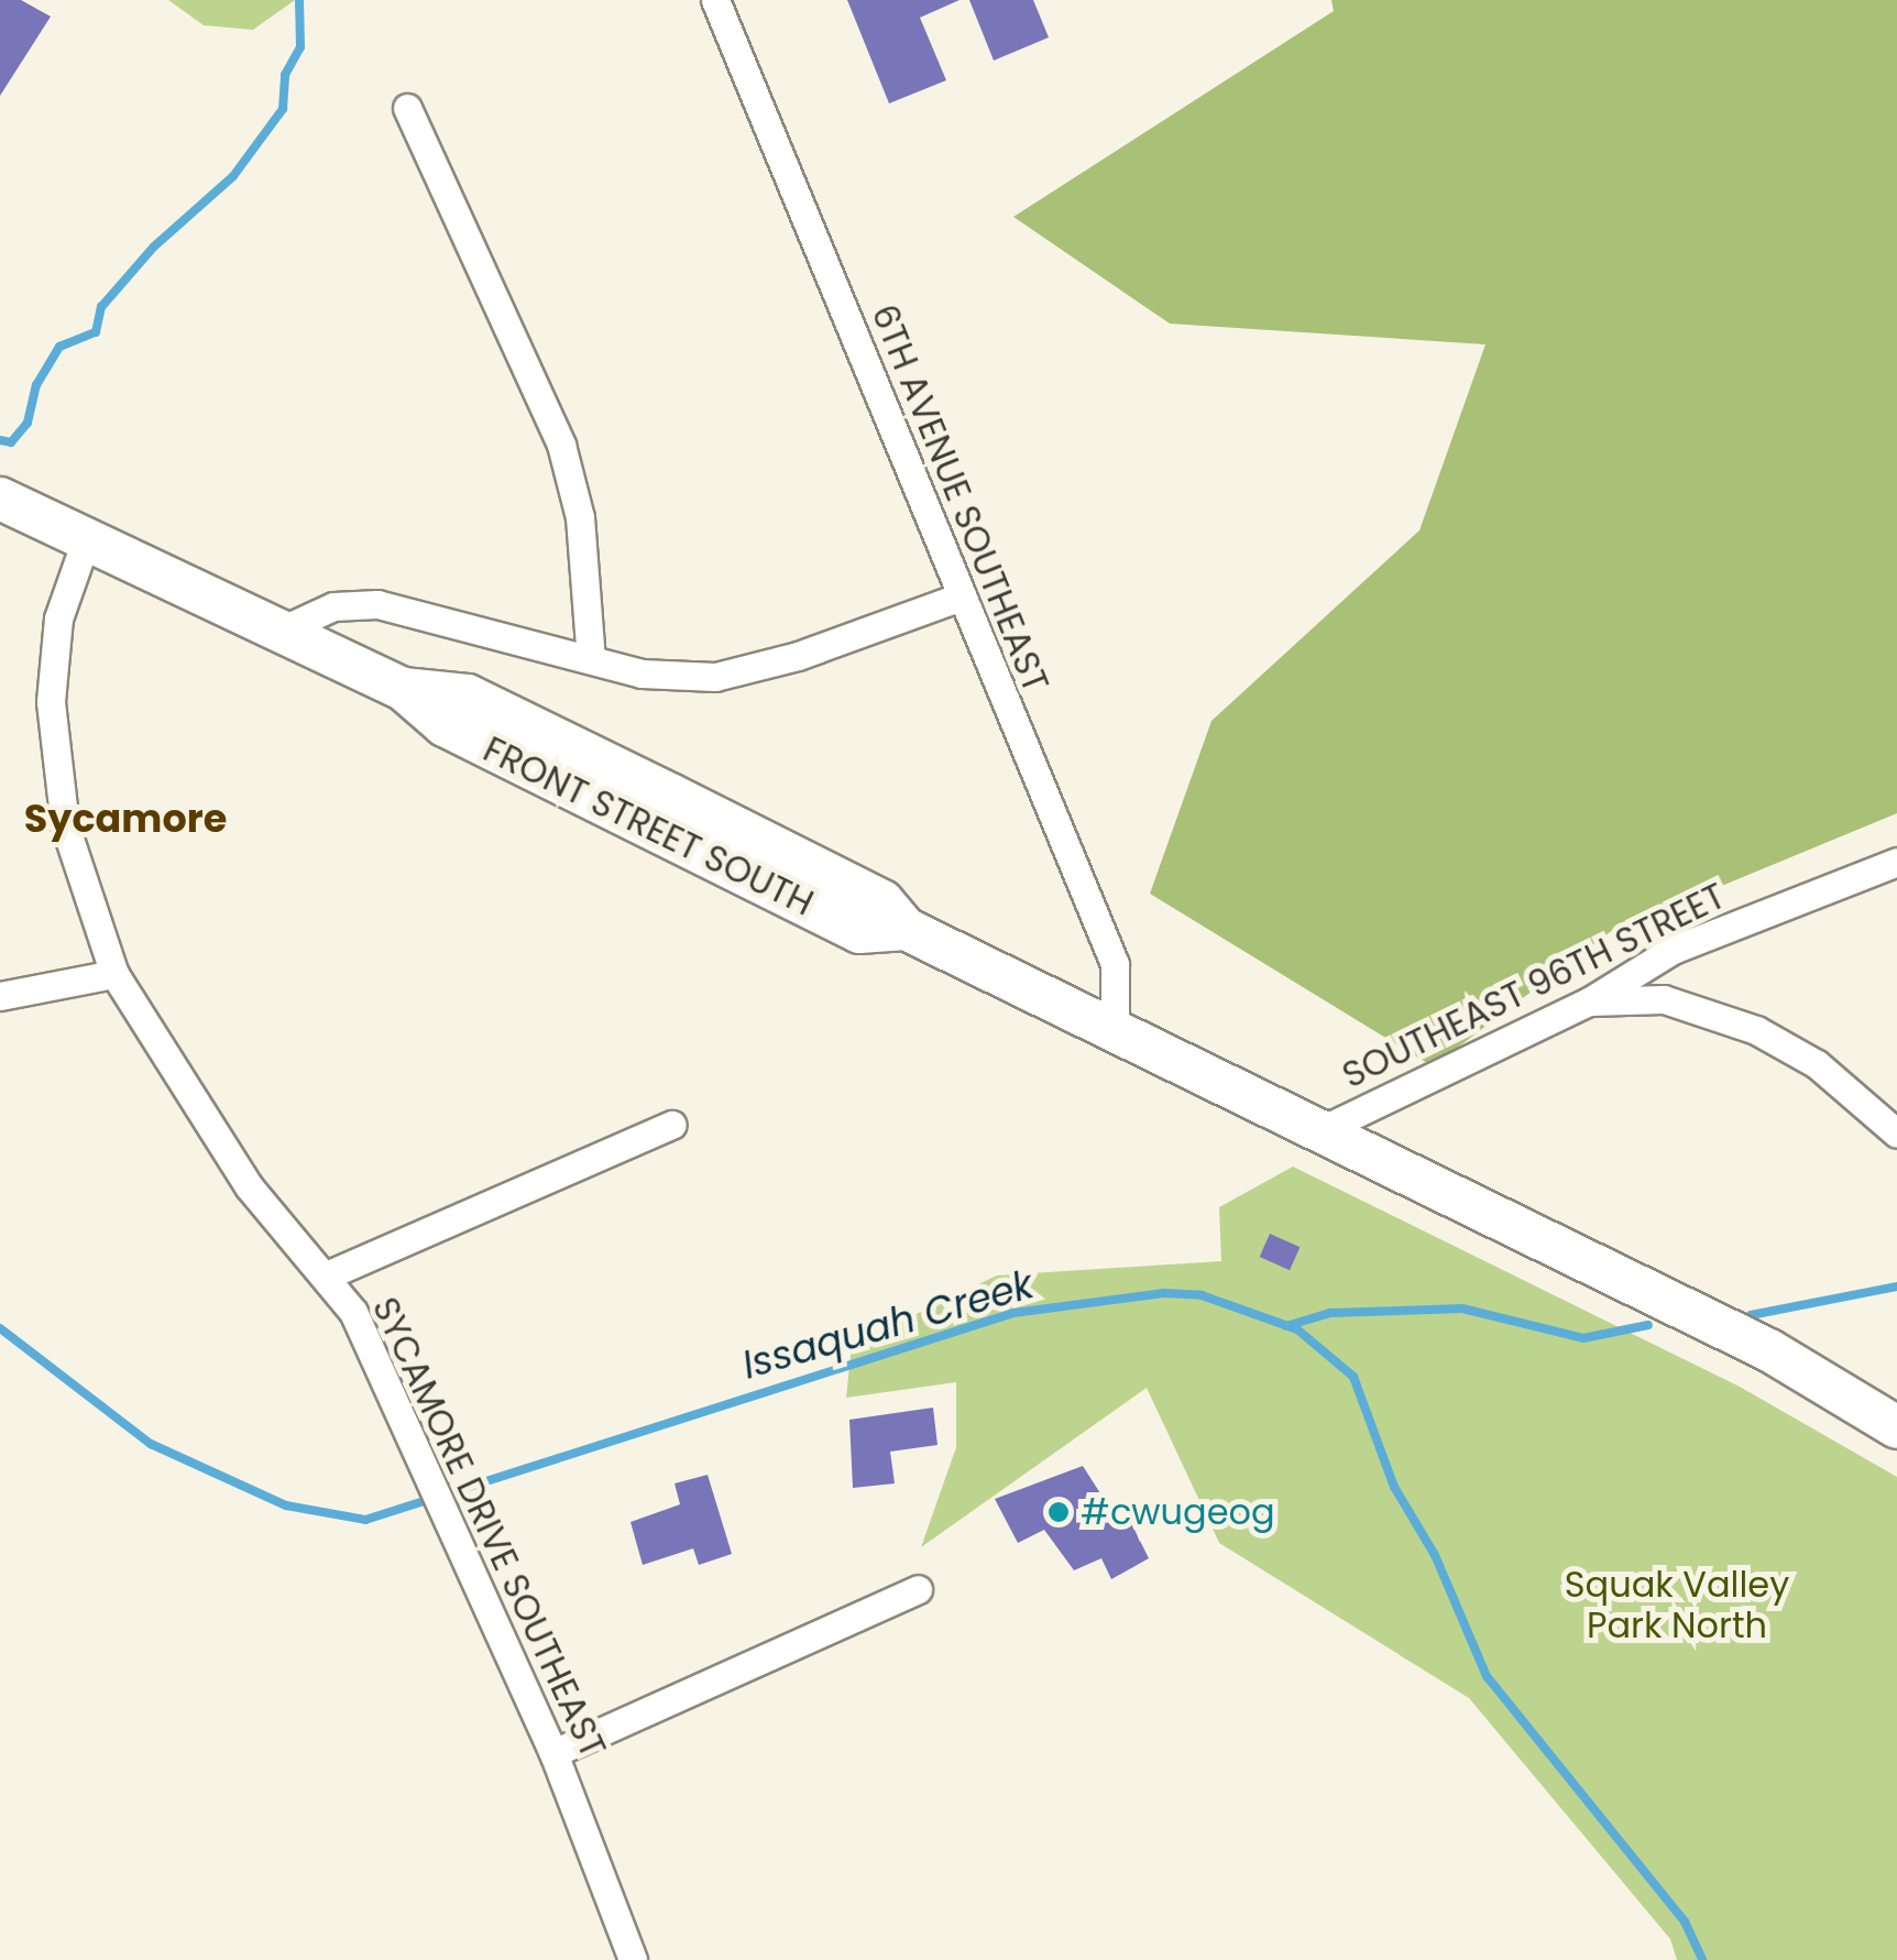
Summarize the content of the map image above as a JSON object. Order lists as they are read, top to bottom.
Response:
{
  "streets": {
    "main road": ["FRONT STREET SOUTH"],
    "street": ["6TH AVENUE SOUTHEAST", "SOUTHEAST 96TH STREET", "SYCAMORE DRIVE SOUTHEAST"]
  },
  "crossings": [
    ["6TH AVENUE SOUTHEAST", "FRONT STREET SOUTH"],
    ["FRONT STREET SOUTH", "SOUTHEAST 96TH STREET"],
    ["FRONT STREET SOUTH", "SYCAMORE DRIVE SOUTHEAST"]
  ],
  "districts": ["Sycamore"],
  "water": ["Issaquah Creek"],
  "parks": ["Squak Valley Park North"],
  "places": ["#cwugeog"]
}
